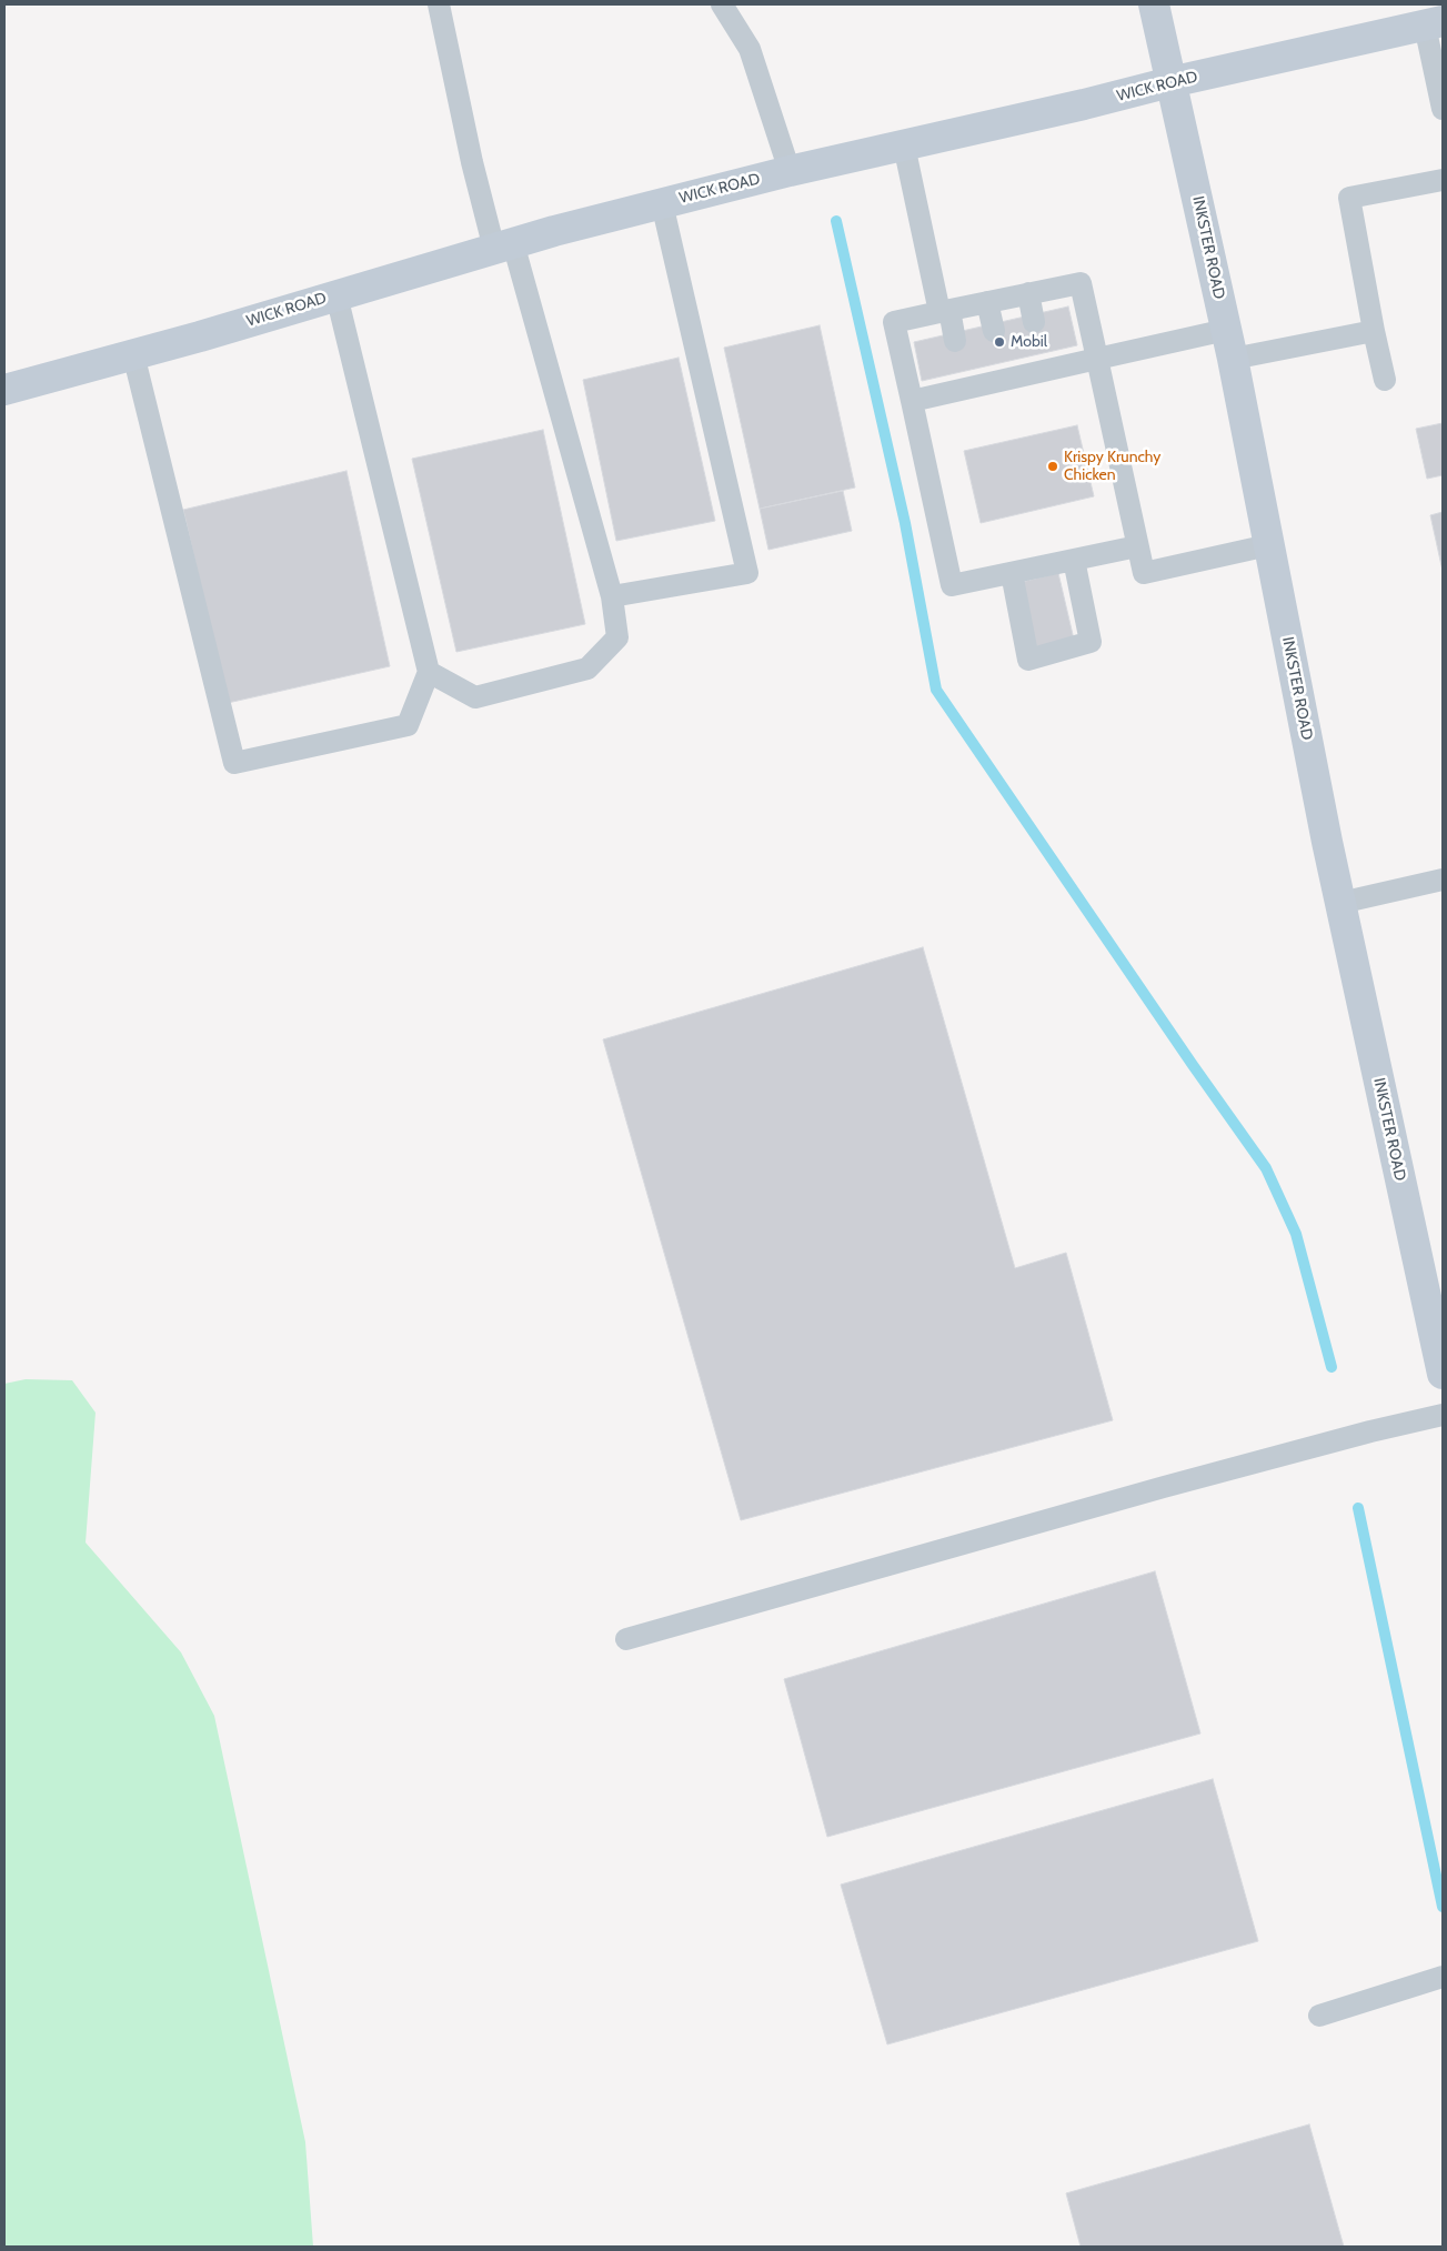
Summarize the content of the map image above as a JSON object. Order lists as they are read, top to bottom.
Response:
{
  "streets": {
    "street": ["WICK ROAD", "INKSTER ROAD"]
  },
  "crossings": [
    ["WICK ROAD", "INKSTER ROAD"]
  ],
  "places": ["Mobil", "Krispy Krunchy Chicken"]
}
